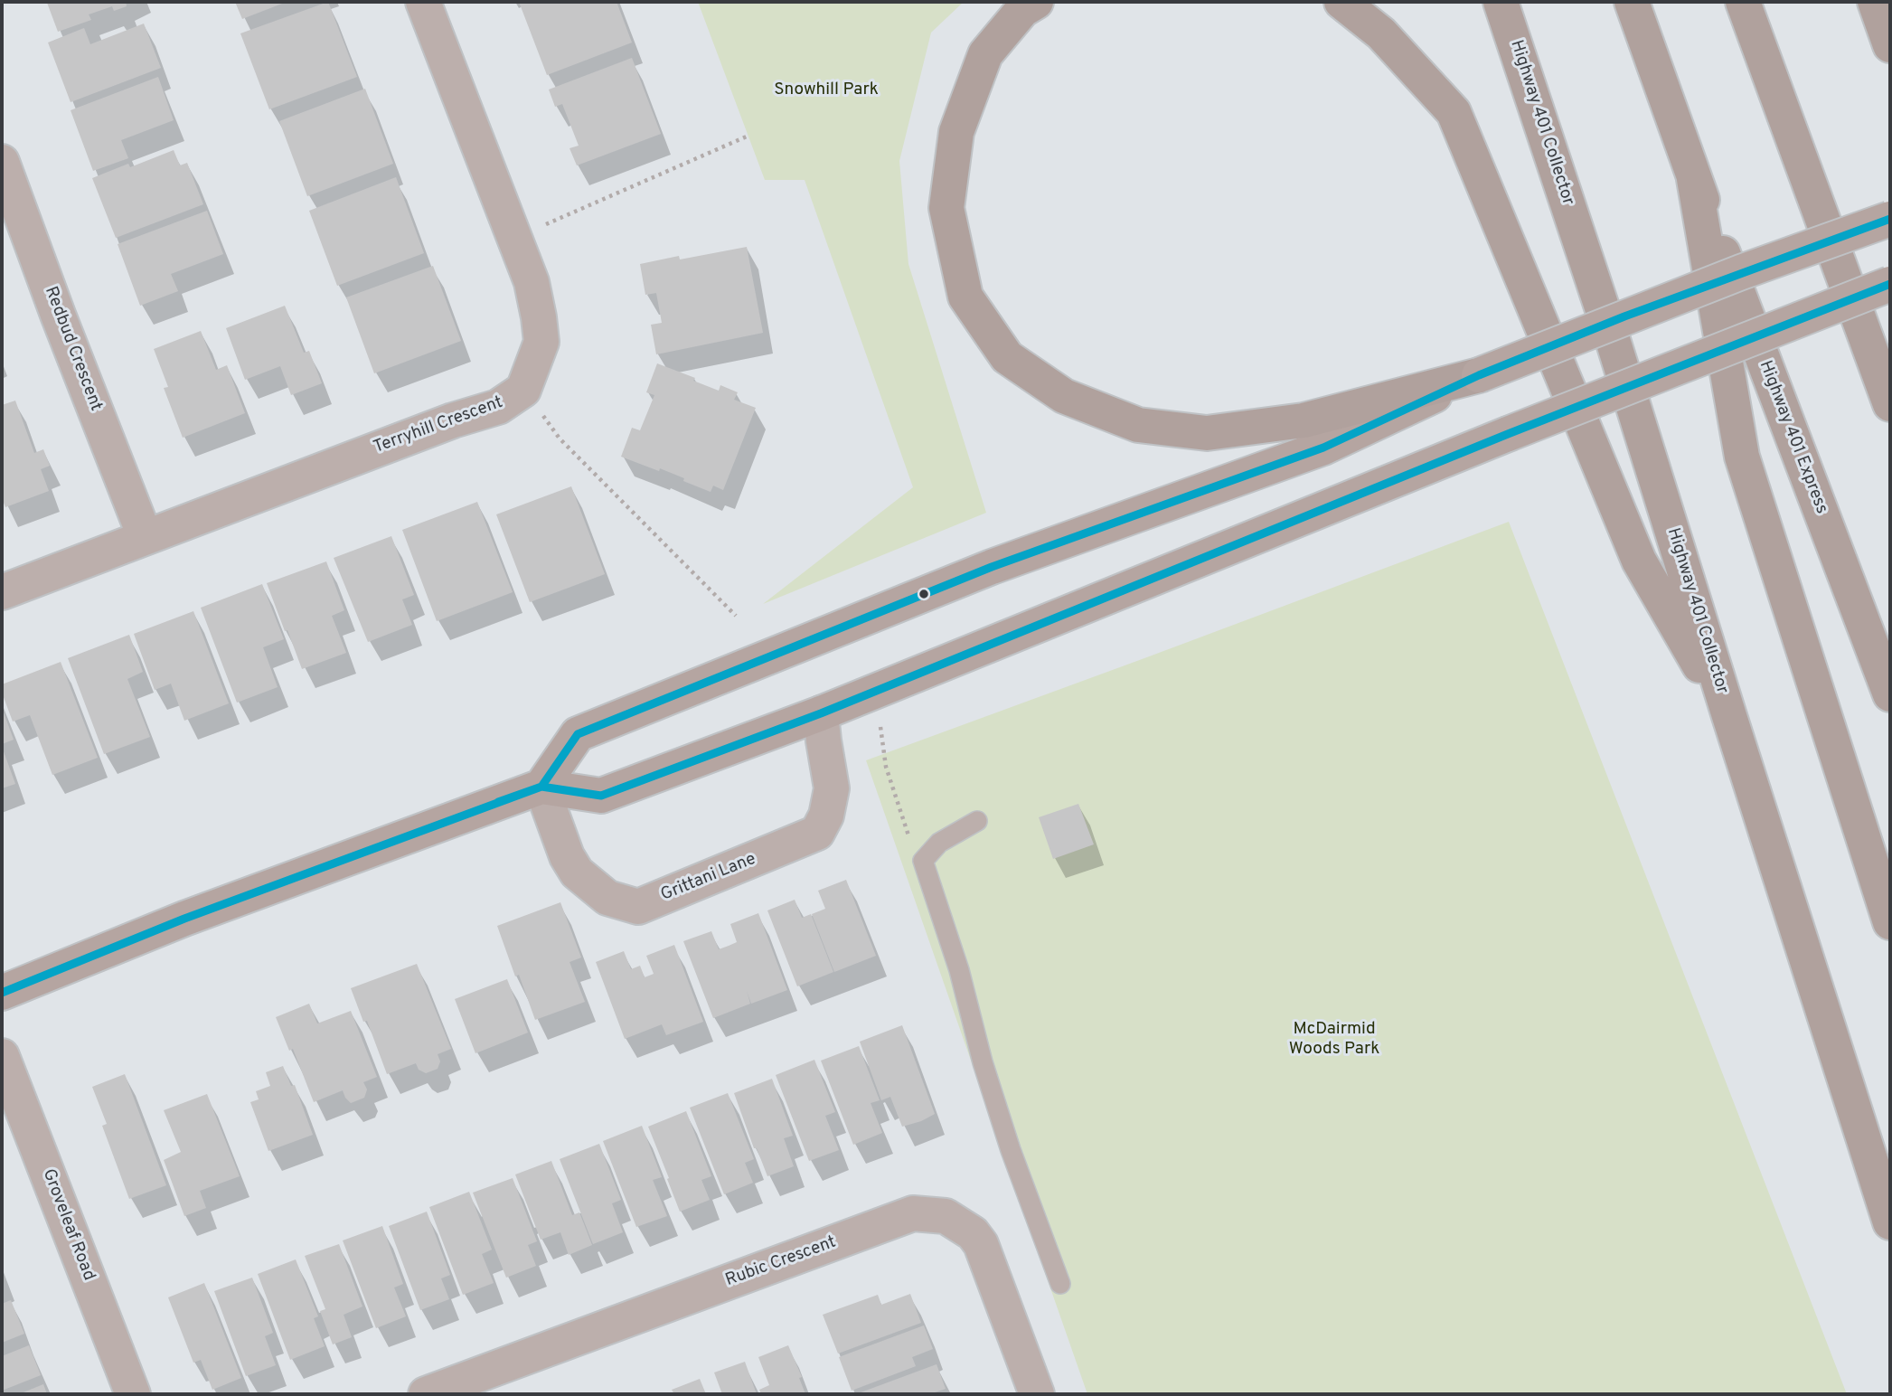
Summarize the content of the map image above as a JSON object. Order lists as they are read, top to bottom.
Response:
{
  "streets": {
    "highway": ["Highway 401 Collector", "Highway 401 Express"],
    "street": [
      "Redbud Crescent",
      "Terryhill Crescent",
      "Grittani Lane",
      "Groveleaf Road",
      "Rubic Crescent"
    ]
  },
  "crossings": [
    ["Redbud Crescent", "Terryhill Crescent"]
  ],
  "parks": ["Snowhill Park", "McDairmid Woods Park"]
}
